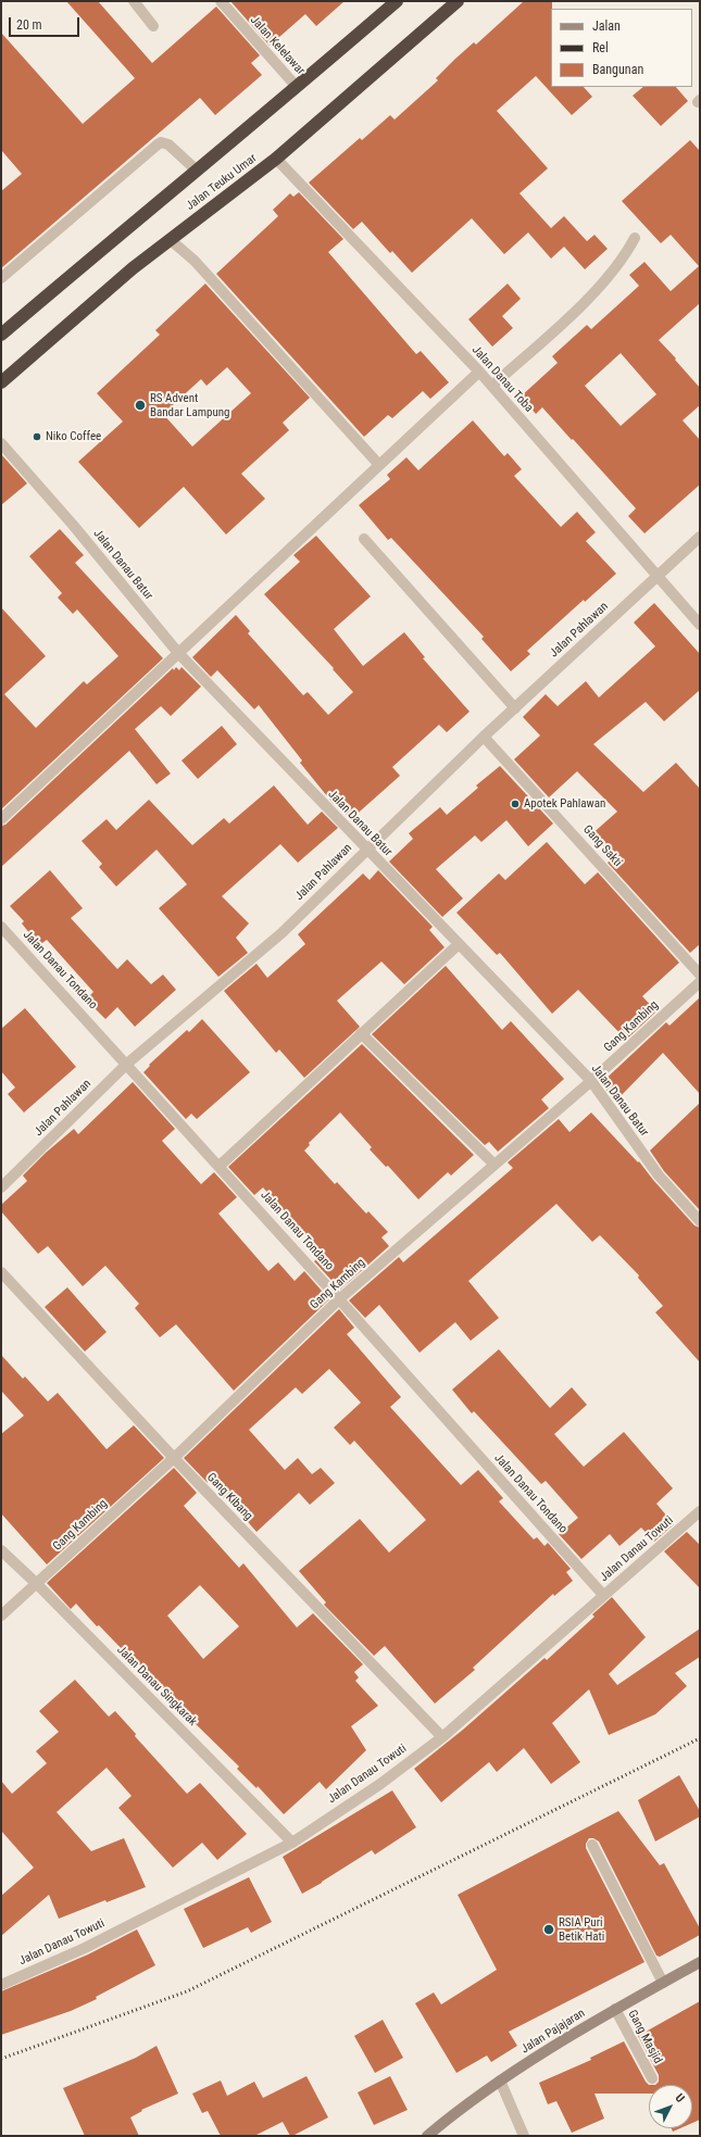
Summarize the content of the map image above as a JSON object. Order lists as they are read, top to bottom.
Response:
{
  "streets": {
    "highway": ["Jalan Teuku Umar"],
    "main road": ["Jalan Pajajaran"],
    "street": [
      "Jalan Kelelawar",
      "Jalan Danau Toba",
      "Jalan Danau Batur",
      "Jalan Pahlawan",
      "Gang Sakti",
      "Jalan Danau Tondano",
      "Gang Kambing",
      "Gang Kibang",
      "Jalan Danau Towuti",
      "Jalan Danau Singkarak",
      "Gang Masjid"
    ]
  },
  "crossings": [
    ["Jalan Kelelawar", "Jalan Teuku Umar"],
    ["Jalan Teuku Umar", "Jalan Danau Toba"],
    ["Jalan Danau Toba", "Jalan Pahlawan"],
    ["Jalan Danau Batur", "Jalan Pahlawan"],
    ["Jalan Danau Batur", "Gang Kambing"],
    ["Jalan Pahlawan", "Gang Sakti"],
    ["Jalan Pahlawan", "Jalan Danau Tondano"],
    ["Jalan Danau Tondano", "Gang Kambing"],
    ["Jalan Danau Tondano", "Jalan Danau Towuti"],
    ["Gang Kambing", "Gang Kibang"],
    ["Gang Kambing", "Jalan Danau Singkarak"],
    ["Gang Kibang", "Jalan Danau Towuti"],
    ["Jalan Danau Towuti", "Jalan Danau Singkarak"],
    ["Jalan Pajajaran", "Gang Masjid"]
  ],
  "places": [
    "RS Advent Bandar Lampung",
    "Niko Coffee",
    "Apotek Pahlawan",
    "RSIA Puri Betik Hati"
  ],
  "legend": ["Jalan", "Rel", "Bangunan"],
  "scale_bar": "20 m",
  "north": "top right"
}
